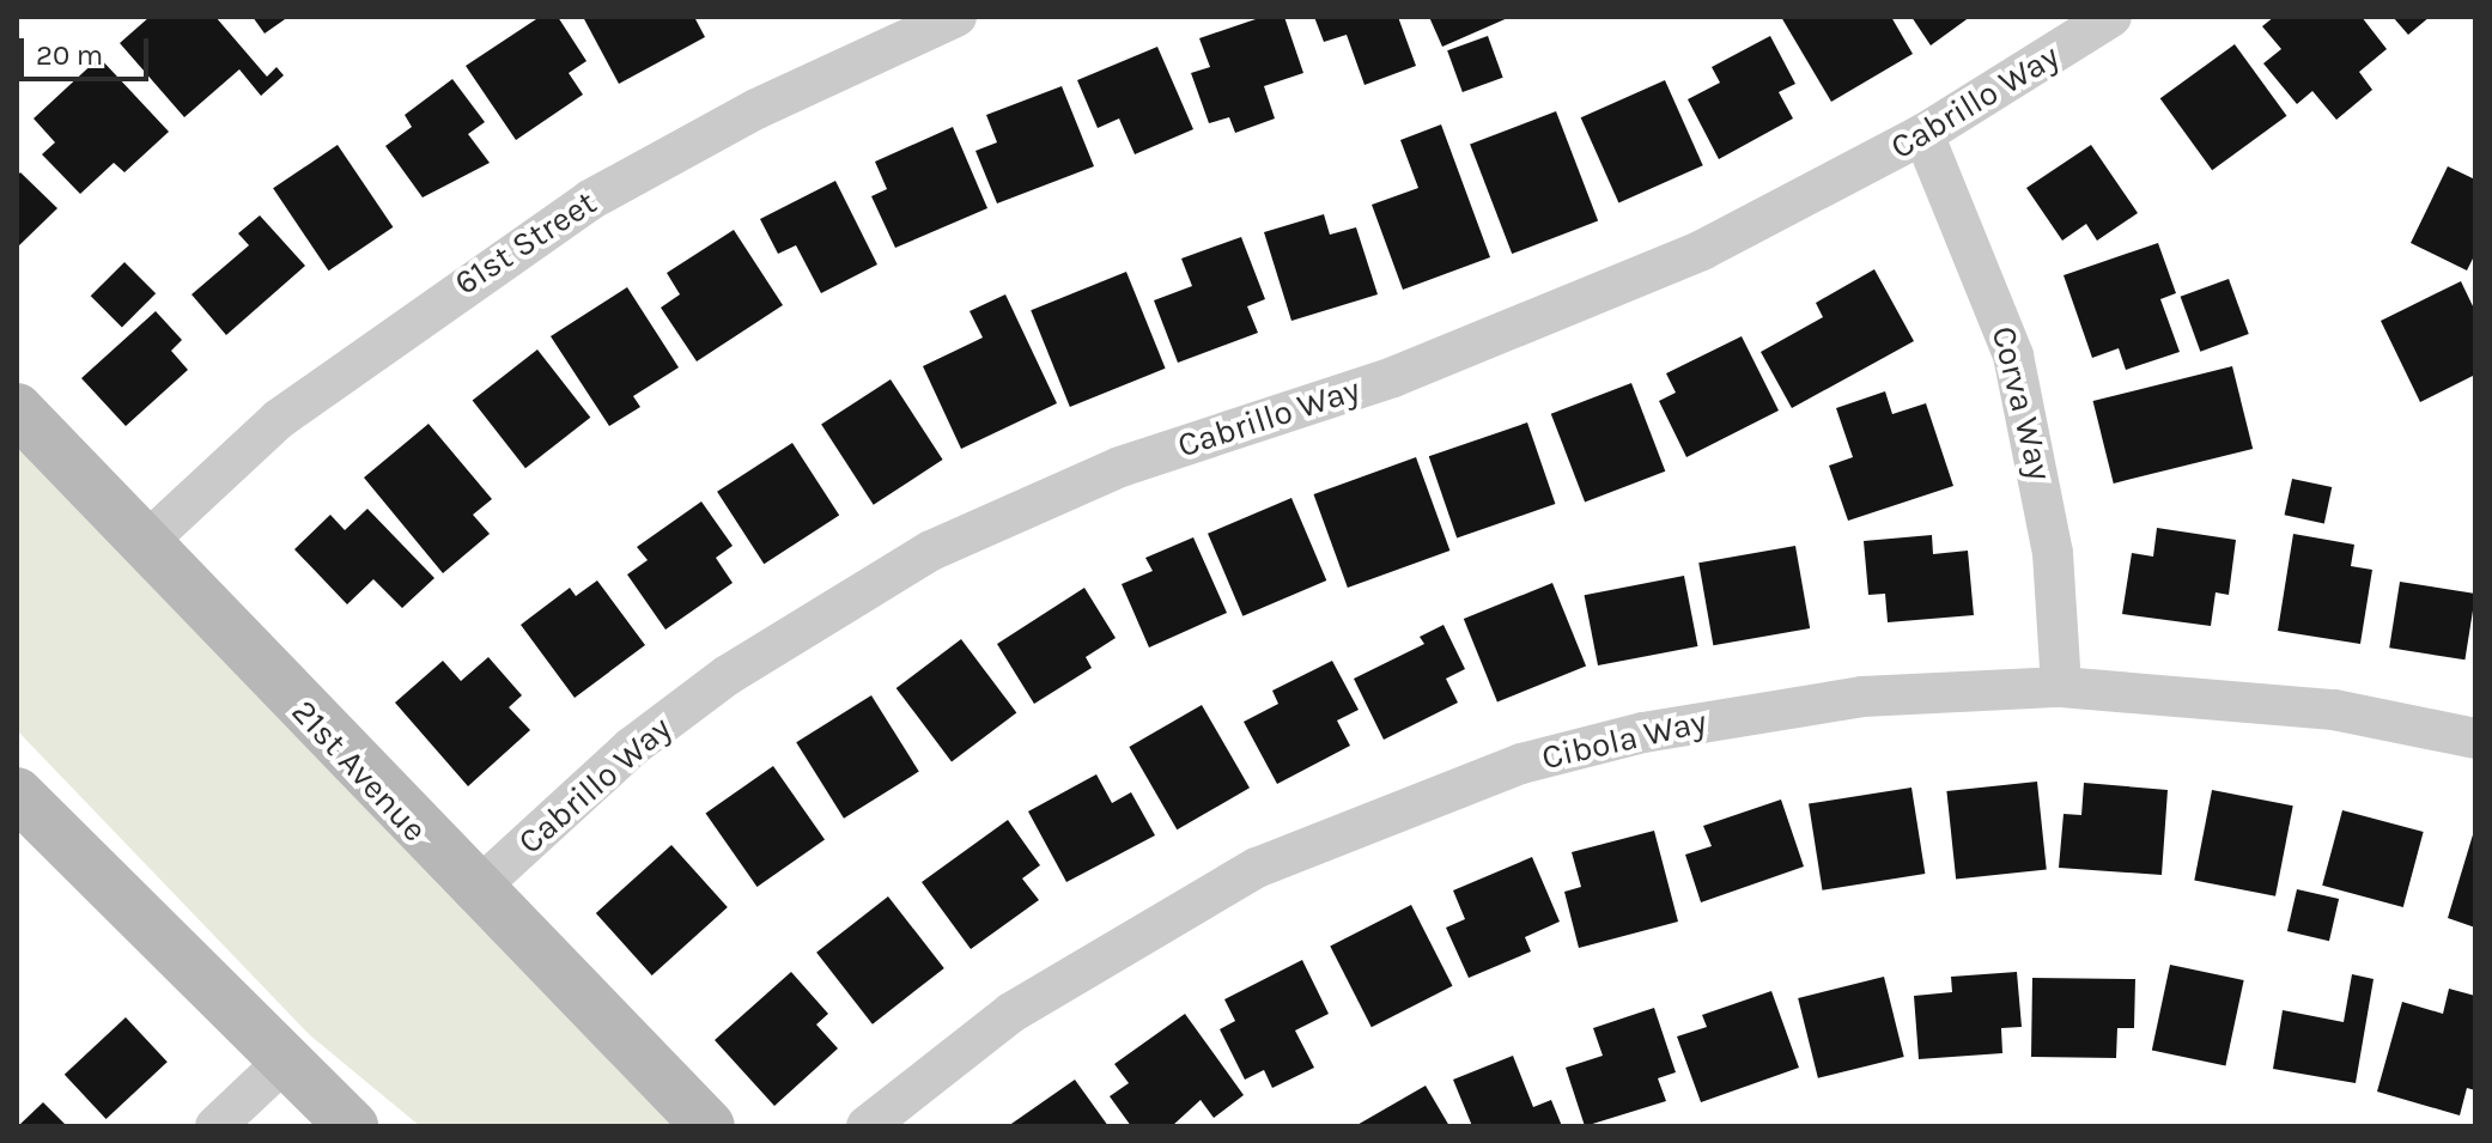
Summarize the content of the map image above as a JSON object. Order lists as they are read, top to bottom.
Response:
{
  "streets": {
    "street": [
      "Cabrillo Way",
      "61st Street",
      "Corva Way",
      "Cibola Way",
      "21st Avenue"
    ]
  },
  "crossings": [
    ["Cabrillo Way", "Corva Way"],
    ["Cabrillo Way", "21st Avenue"],
    ["61st Street", "21st Avenue"],
    ["Corva Way", "Cibola Way"]
  ],
  "scale_bar": "20 m"
}
